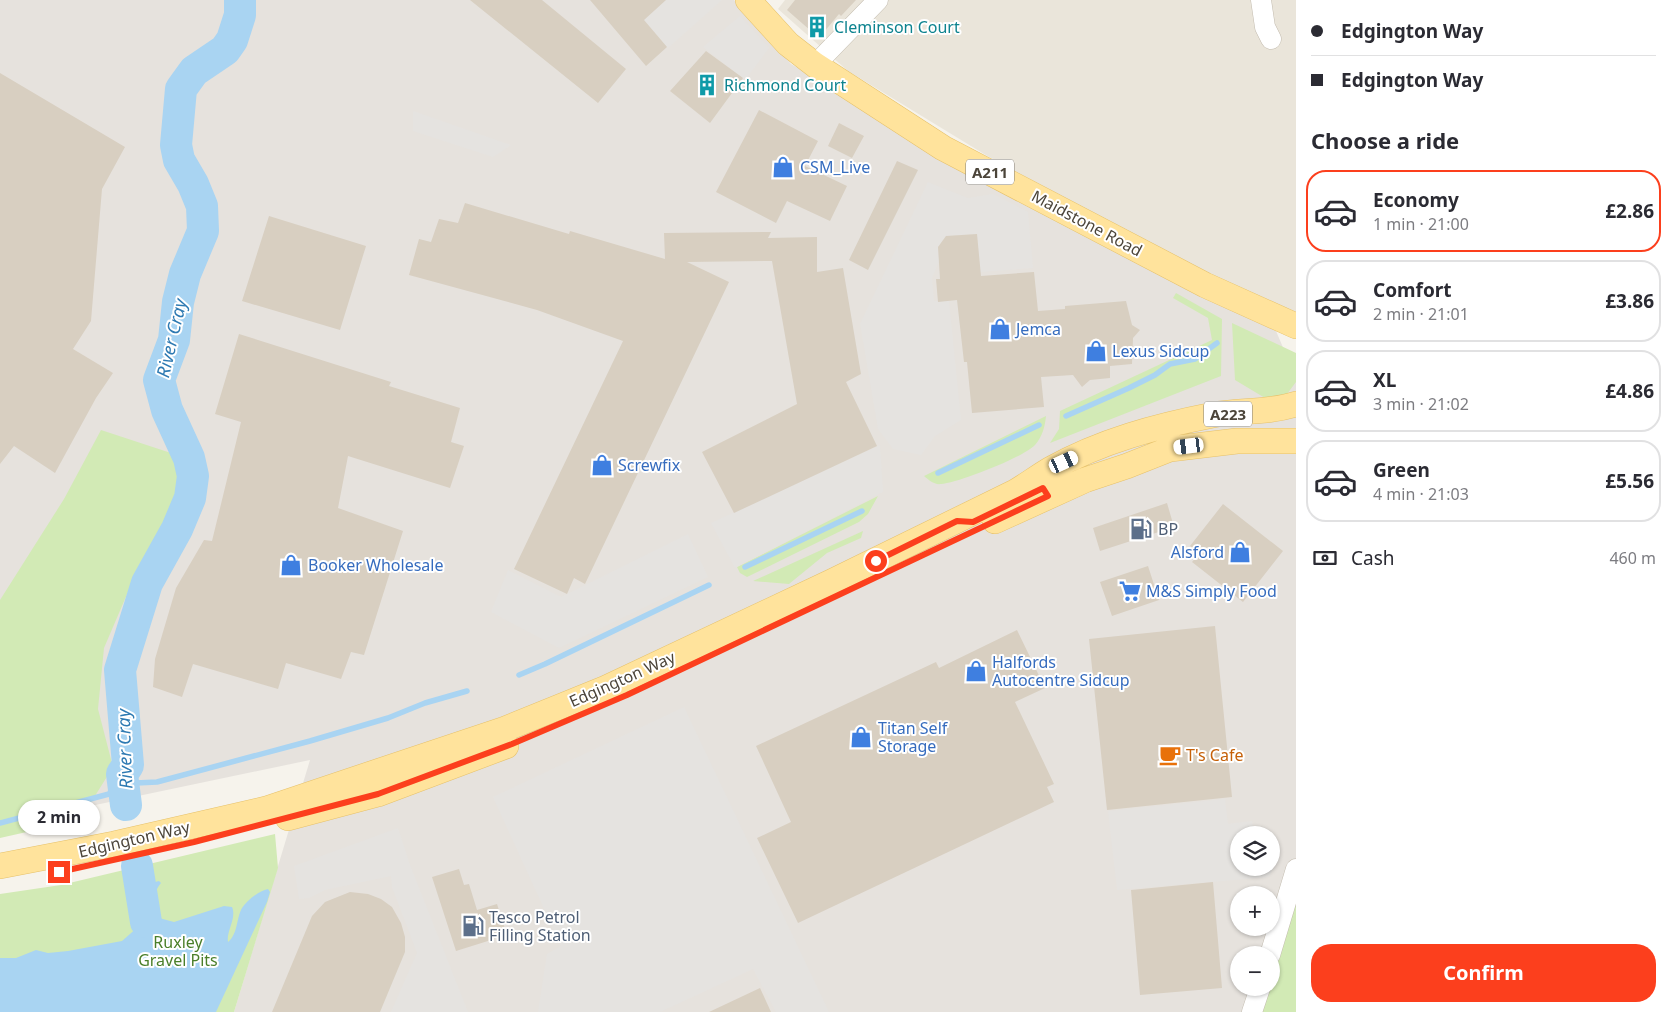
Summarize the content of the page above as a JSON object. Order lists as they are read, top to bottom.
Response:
{
  "streets": {
    "main road": [
      "A211",
      "Maidstone Road",
      "A223",
      "Edgington Way"
    ]
  },
  "water": ["River Cray"],
  "parks": ["Ruxley Gravel Pits"],
  "places": {
    "building": ["Cleminson Court", "Richmond Court"],
    "shop": [
      "CSM_Live",
      "Jemca",
      "Lexus Sidcup",
      "Screwfix",
      "Alsford",
      "Booker Wholesale",
      "Halfords Autocentre Sidcup",
      "Titan Self Storage"
    ],
    "fuel station": ["BP", "Tesco Petrol Filling Station"],
    "supermarket": ["M&S Simply Food"],
    "cafe": ["T's Cafe"]
  },
  "page": {
    "banner": ["Edgington Way", "Edgington Way"],
    "heading": "Choose a ride",
    "list": [
      {
        "name": "Economy",
        "note": "1 min · 21:00",
        "value": "£2.86"
      },
      {
        "name": "Comfort",
        "note": "2 min · 21:01",
        "value": "£3.86"
      },
      {
        "name": "XL",
        "note": "3 min · 21:02",
        "value": "£4.86"
      },
      {
        "name": "Green",
        "note": "4 min · 21:03",
        "value": "£5.56"
      }
    ],
    "pay": ["Cash", "460 m"],
    "bubble": "2 min",
    "map_buttons": ["+", "−"],
    "buttons": "Confirm"
  }
}
